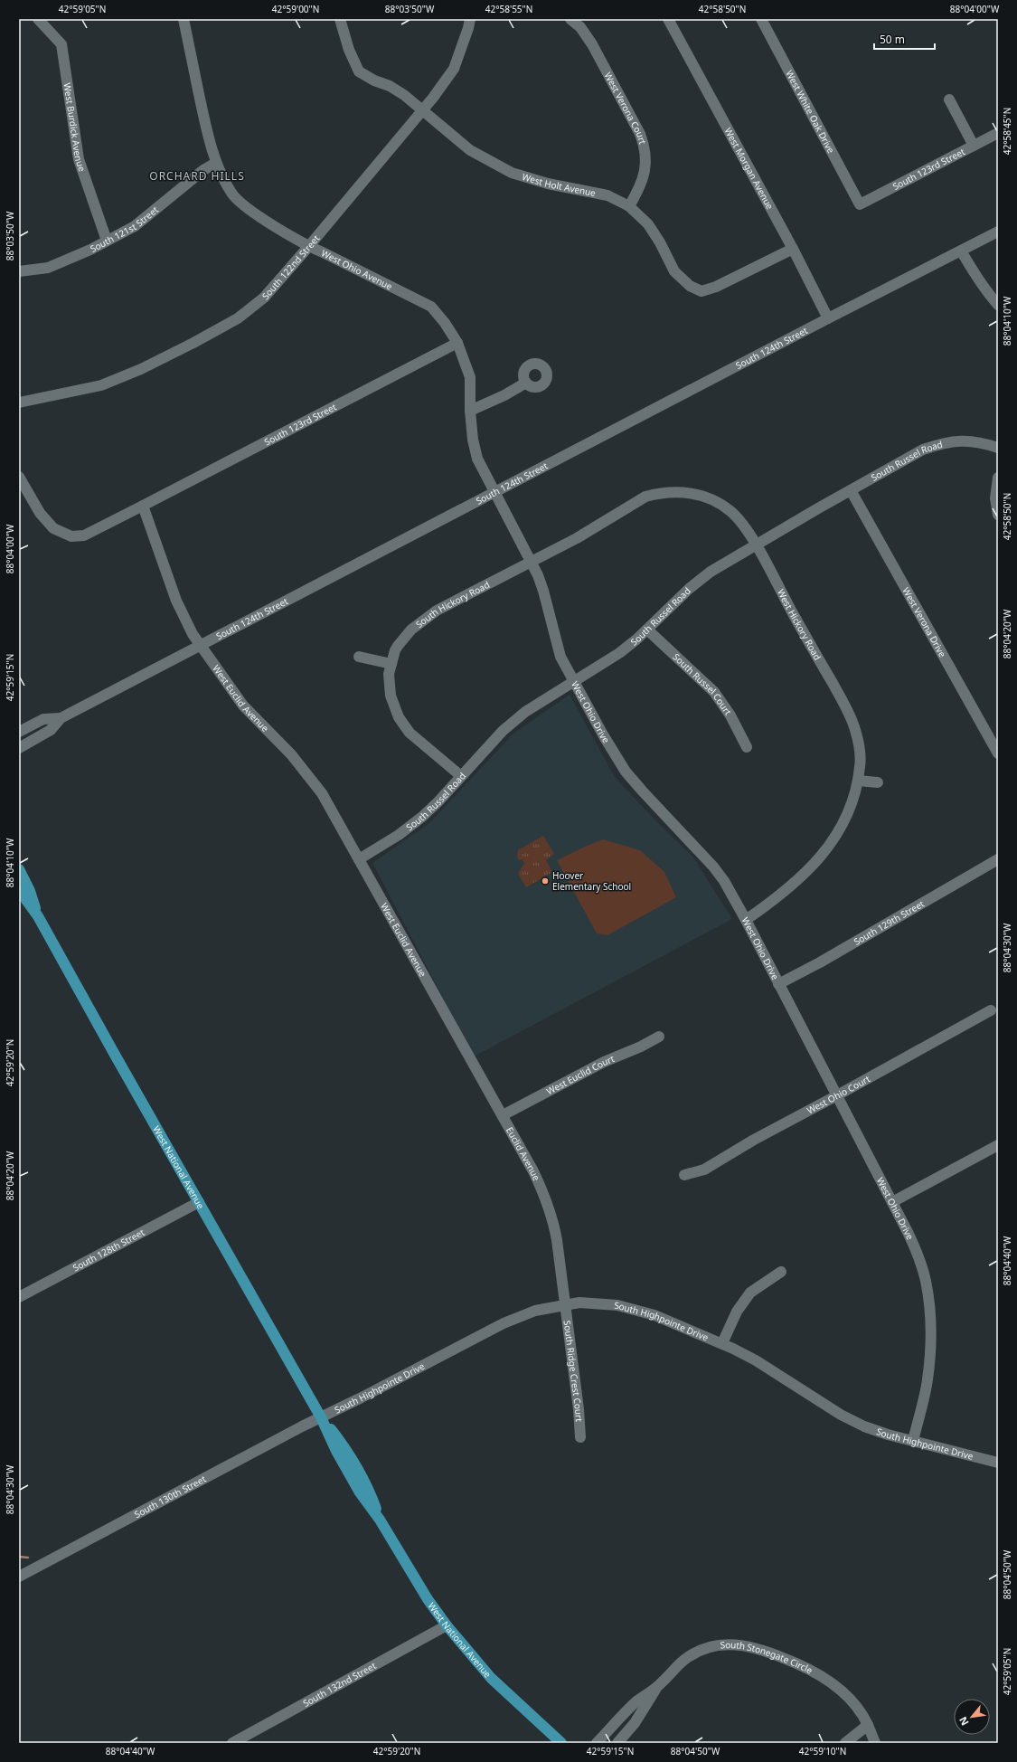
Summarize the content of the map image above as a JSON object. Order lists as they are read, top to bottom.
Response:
{
  "streets": {
    "main road": ["West National Avenue"],
    "street": [
      "West Verona Court",
      "West White Oak Drive",
      "West Burdick Avenue",
      "West Morgan Avenue",
      "South 123rd Street",
      "West Holt Avenue",
      "South 121st Street",
      "South 122nd Street",
      "West Ohio Avenue",
      "South 124th Street",
      "South Russel Road",
      "South Hickory Road",
      "West Verona Drive",
      "West Hickory Road",
      "South Russel Court",
      "West Euclid Avenue",
      "West Ohio Drive",
      "South 129th Street",
      "West Euclid Court",
      "West Ohio Court",
      "Euclid Avenue",
      "South 128th Street",
      "South Highpointe Drive",
      "South Ridge Crest Court",
      "South 130th Street",
      "South Stonegate Circle",
      "South 132nd Street"
    ]
  },
  "crossings": [
    ["West Verona Court", "West Holt Avenue"],
    ["West White Oak Drive", "South 123rd Street"],
    ["West Burdick Avenue", "South 121st Street"],
    ["West Morgan Avenue", "West Holt Avenue"],
    ["West Morgan Avenue", "South 124th Street"],
    ["South 123rd Street", "West Ohio Avenue"],
    ["South 123rd Street", "West Euclid Avenue"],
    ["West Holt Avenue", "South 122nd Street"],
    ["South 121st Street", "West Ohio Avenue"],
    ["South 122nd Street", "West Ohio Avenue"],
    ["West Ohio Avenue", "South 124th Street"],
    ["West Ohio Avenue", "West Ohio Drive"],
    ["South 124th Street", "West Euclid Avenue"],
    ["South 124th Street", "West Ohio Drive"],
    ["South Russel Road", "West Verona Drive"],
    ["South Russel Road", "West Hickory Road"],
    ["South Russel Road", "South Russel Court"],
    ["South Russel Road", "West Euclid Avenue"],
    ["South Russel Road", "West Ohio Drive"],
    ["South Hickory Road", "West Hickory Road"],
    ["South Hickory Road", "West Ohio Drive"],
    ["West Hickory Road", "West Ohio Drive"],
    ["West Euclid Avenue", "Euclid Avenue"],
    ["West Ohio Drive", "South 129th Street"],
    ["West Ohio Drive", "West Ohio Court"],
    ["West Ohio Drive", "South Highpointe Drive"],
    ["West Euclid Court", "Euclid Avenue"],
    ["Euclid Avenue", "South Highpointe Drive"],
    ["Euclid Avenue", "South Ridge Crest Court"],
    ["West National Avenue", "South 128th Street"],
    ["West National Avenue", "South Highpointe Drive"],
    ["West National Avenue", "South 130th Street"],
    ["West National Avenue", "South 132nd Street"],
    ["South Highpointe Drive", "South Ridge Crest Court"],
    ["South Highpointe Drive", "South 130th Street"]
  ],
  "districts": ["ORCHARD HILLS"],
  "places": ["Hoover Elementary School"],
  "scale_bar": "50 m",
  "north": "bottom left",
  "coordinates": [
    "42°59'05\"N",
    "42°59'00\"N",
    "88°03'50\"W",
    "42°58'55\"N",
    "42°58'50\"N",
    "88°04'00\"W",
    "42°58'45\"N",
    "88°04'10\"W",
    "88°04'20\"W",
    "42°59'15\"N",
    "88°04'30\"W",
    "42°59'20\"N",
    "88°04'40\"W",
    "88°04'50\"W",
    "42°59'10\"N"
  ]
}
